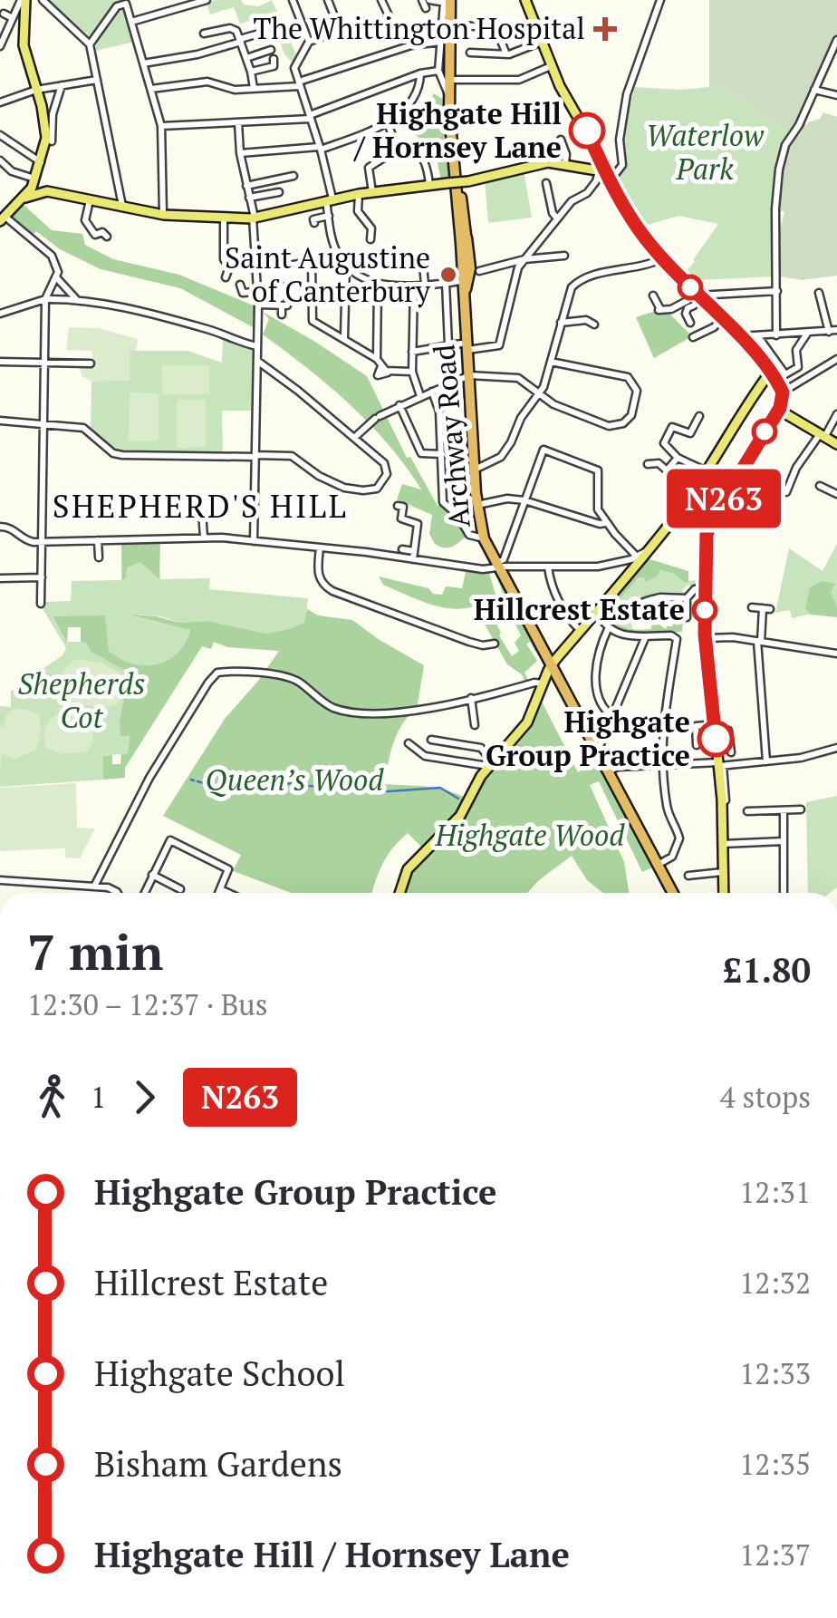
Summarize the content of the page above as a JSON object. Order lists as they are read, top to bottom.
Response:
{
  "streets": {
    "highway": ["Archway Road"]
  },
  "districts": ["SHEPHERD'S HILL"],
  "parks": [
    "Waterlow Park",
    "Shepherds Cot",
    "Queen’s Wood",
    "Highgate Wood"
  ],
  "places": {
    "health": ["The Whittington Hospital"],
    "other": [
      "Highgate Hill / Hornsey Lane",
      "Saint Augustine of Canterbury",
      "Hillcrest Estate",
      "Highgate Group Practice"
    ]
  },
  "lines": ["bus line N263"],
  "page": {
    "on_map": "N263",
    "heading": ["7 min", "12:30 – 12:37 · Bus", "£1.80"],
    "legs": ["1", "N263", "4 stops"],
    "list": [
      {
        "name": "Highgate Group Practice",
        "value": "12:31"
      },
      {
        "name": "Hillcrest Estate",
        "value": "12:32"
      },
      {
        "name": "Highgate School",
        "value": "12:33"
      },
      {
        "name": "Bisham Gardens",
        "value": "12:35"
      },
      {
        "name": "Highgate Hill / Hornsey Lane",
        "value": "12:37"
      }
    ]
  }
}
